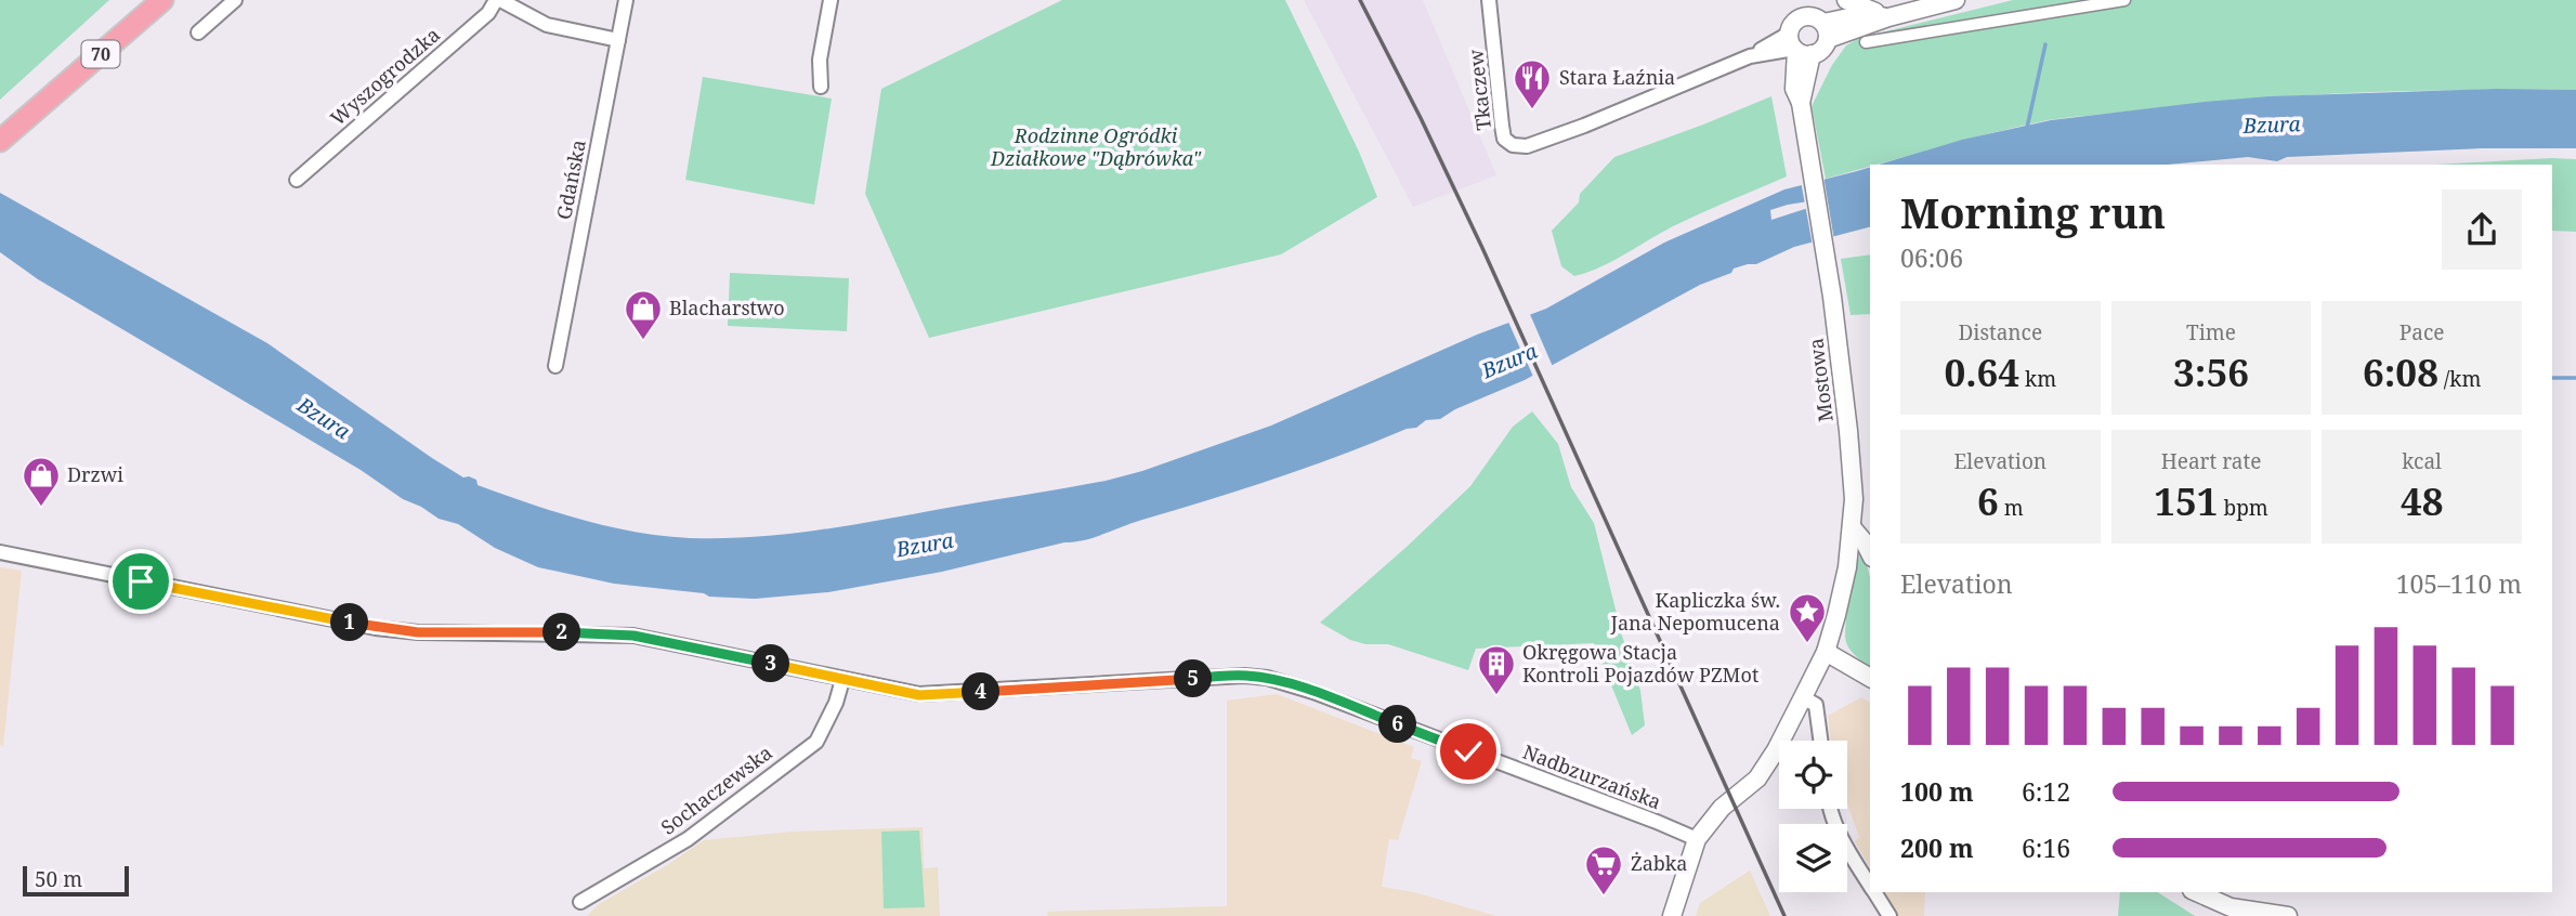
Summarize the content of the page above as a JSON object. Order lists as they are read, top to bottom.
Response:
{
  "streets": {
    "main road": ["70"],
    "street": [
      "Wyszogrodzka",
      "Tkaczew",
      "Gdańska",
      "Mostowa",
      "Nadbzurzańska",
      "Sochaczewska"
    ]
  },
  "crossings": [
    ["Wyszogrodzka", "Gdańska"],
    ["Tkaczew", "Mostowa"],
    ["Mostowa", "Nadbzurzańska"],
    ["Nadbzurzańska", "Sochaczewska"]
  ],
  "water": ["Bzura"],
  "parks": ["Rodzinne Ogródki Działkowe \"Dąbrówka\""],
  "places": {
    "restaurant": ["Stara Łaźnia"],
    "shop": ["Blacharstwo", "Drzwi"],
    "place": ["Kapliczka św. Jana Nepomucena"],
    "building": ["Okręgowa Stacja Kontroli Pojazdów PZMot"],
    "supermarket": ["Żabka"]
  },
  "scale_bar": "50 m",
  "page": {
    "heading": ["Morning run", "06:06"],
    "stats": [
      ["Distance", "0.64 km"],
      ["Time", "3:56"],
      ["Pace", "6:08 /km"],
      ["Elevation", "6 m"],
      ["Heart rate", "151 bpm"],
      ["kcal", "48"]
    ],
    "chart": ["Elevation", "105–110 m"],
    "pins": [
      "1",
      "2",
      "3",
      "5",
      "4",
      "6"
    ],
    "list": [
      {
        "name": "100 m",
        "note": "6:12"
      },
      {
        "name": "200 m",
        "note": "6:16"
      }
    ],
    "scale": "50 m"
  }
}
